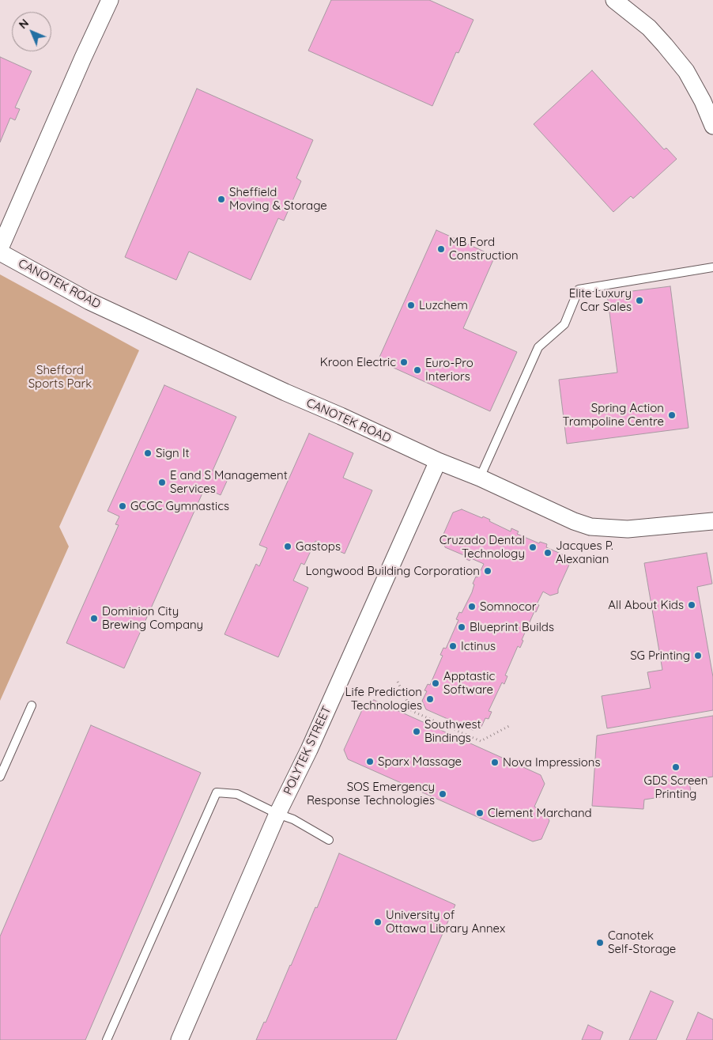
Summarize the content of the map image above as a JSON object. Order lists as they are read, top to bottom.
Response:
{
  "streets": {
    "street": ["CANOTEK ROAD", "POLYTEK STREET"]
  },
  "crossings": [
    ["CANOTEK ROAD", "POLYTEK STREET"]
  ],
  "parks": ["Shefford Sports Park"],
  "places": [
    "Sheffield Moving & Storage",
    "MB Ford Construction",
    "Elite Luxury Car Sales",
    "Luzchem",
    "Kroon Electric",
    "Euro-Pro Interiors",
    "Spring Action Trampoline Centre",
    "Sign It",
    "E and S Management Services",
    "GCGC Gymnastics",
    "Gastops",
    "Cruzado Dental Technology",
    "Jacques P. Alexanian",
    "Longwood Building Corporation",
    "All About Kids",
    "Somnocor",
    "Dominion City Brewing Company",
    "Blueprint Builds",
    "Ictinus",
    "SG Printing",
    "Apptastic Software",
    "Life Prediction Technologies",
    "Southwest Bindings",
    "Sparx Massage",
    "Nova Impressions",
    "GDS Screen Printing",
    "SOS Emergency Response Technologies",
    "Clement Marchand",
    "University of Ottawa Library Annex",
    "Canotek Self-Storage"
  ],
  "north": "top left"
}
